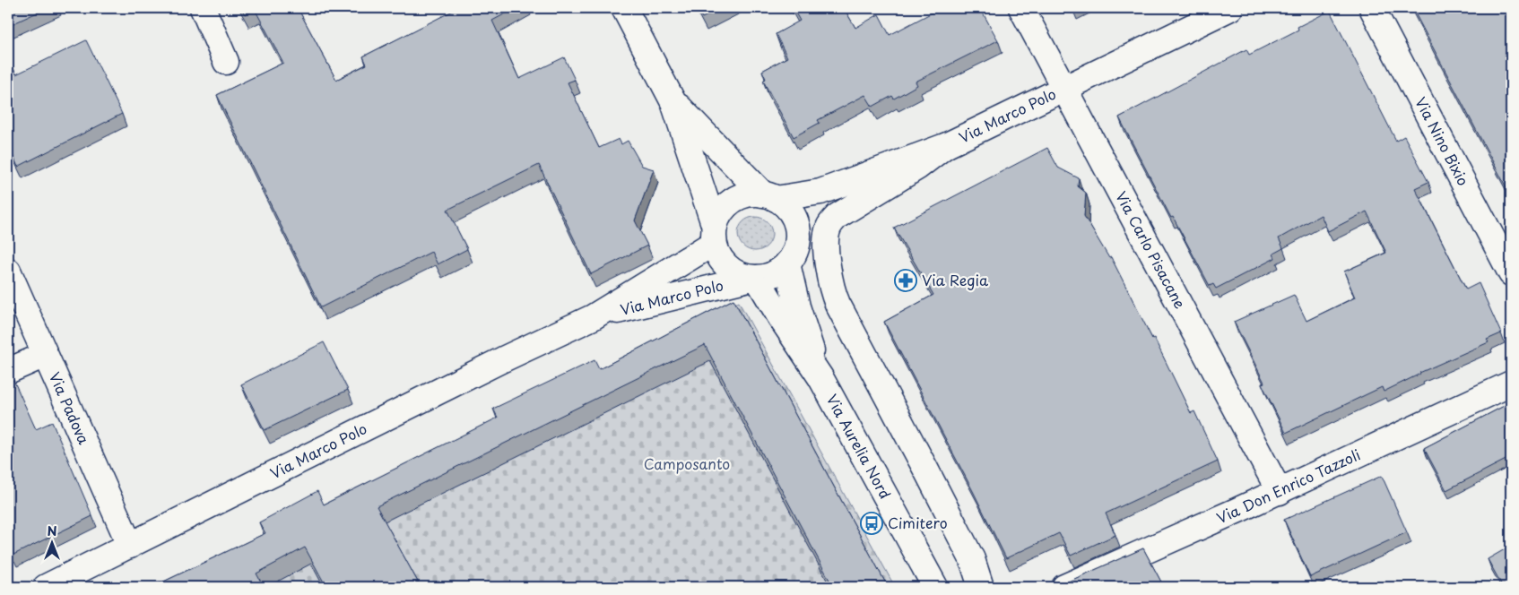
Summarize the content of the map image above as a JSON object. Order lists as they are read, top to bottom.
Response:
{
  "streets": {
    "street": [
      "Via Marco Polo",
      "Via Nino Bixio",
      "Via Carlo Pisacane",
      "Via Padova",
      "Via Aurelia Nord",
      "Via Don Enrico Tazzoli"
    ]
  },
  "crossings": [
    ["Via Marco Polo", "Via Carlo Pisacane"],
    ["Via Marco Polo", "Via Padova"],
    ["Via Marco Polo", "Via Aurelia Nord"],
    ["Via Carlo Pisacane", "Via Don Enrico Tazzoli"]
  ],
  "parks": ["Camposanto"],
  "places": {
    "pharmacy": ["Via Regia"],
    "bus stop": ["Cimitero"]
  },
  "north": "top"
}
